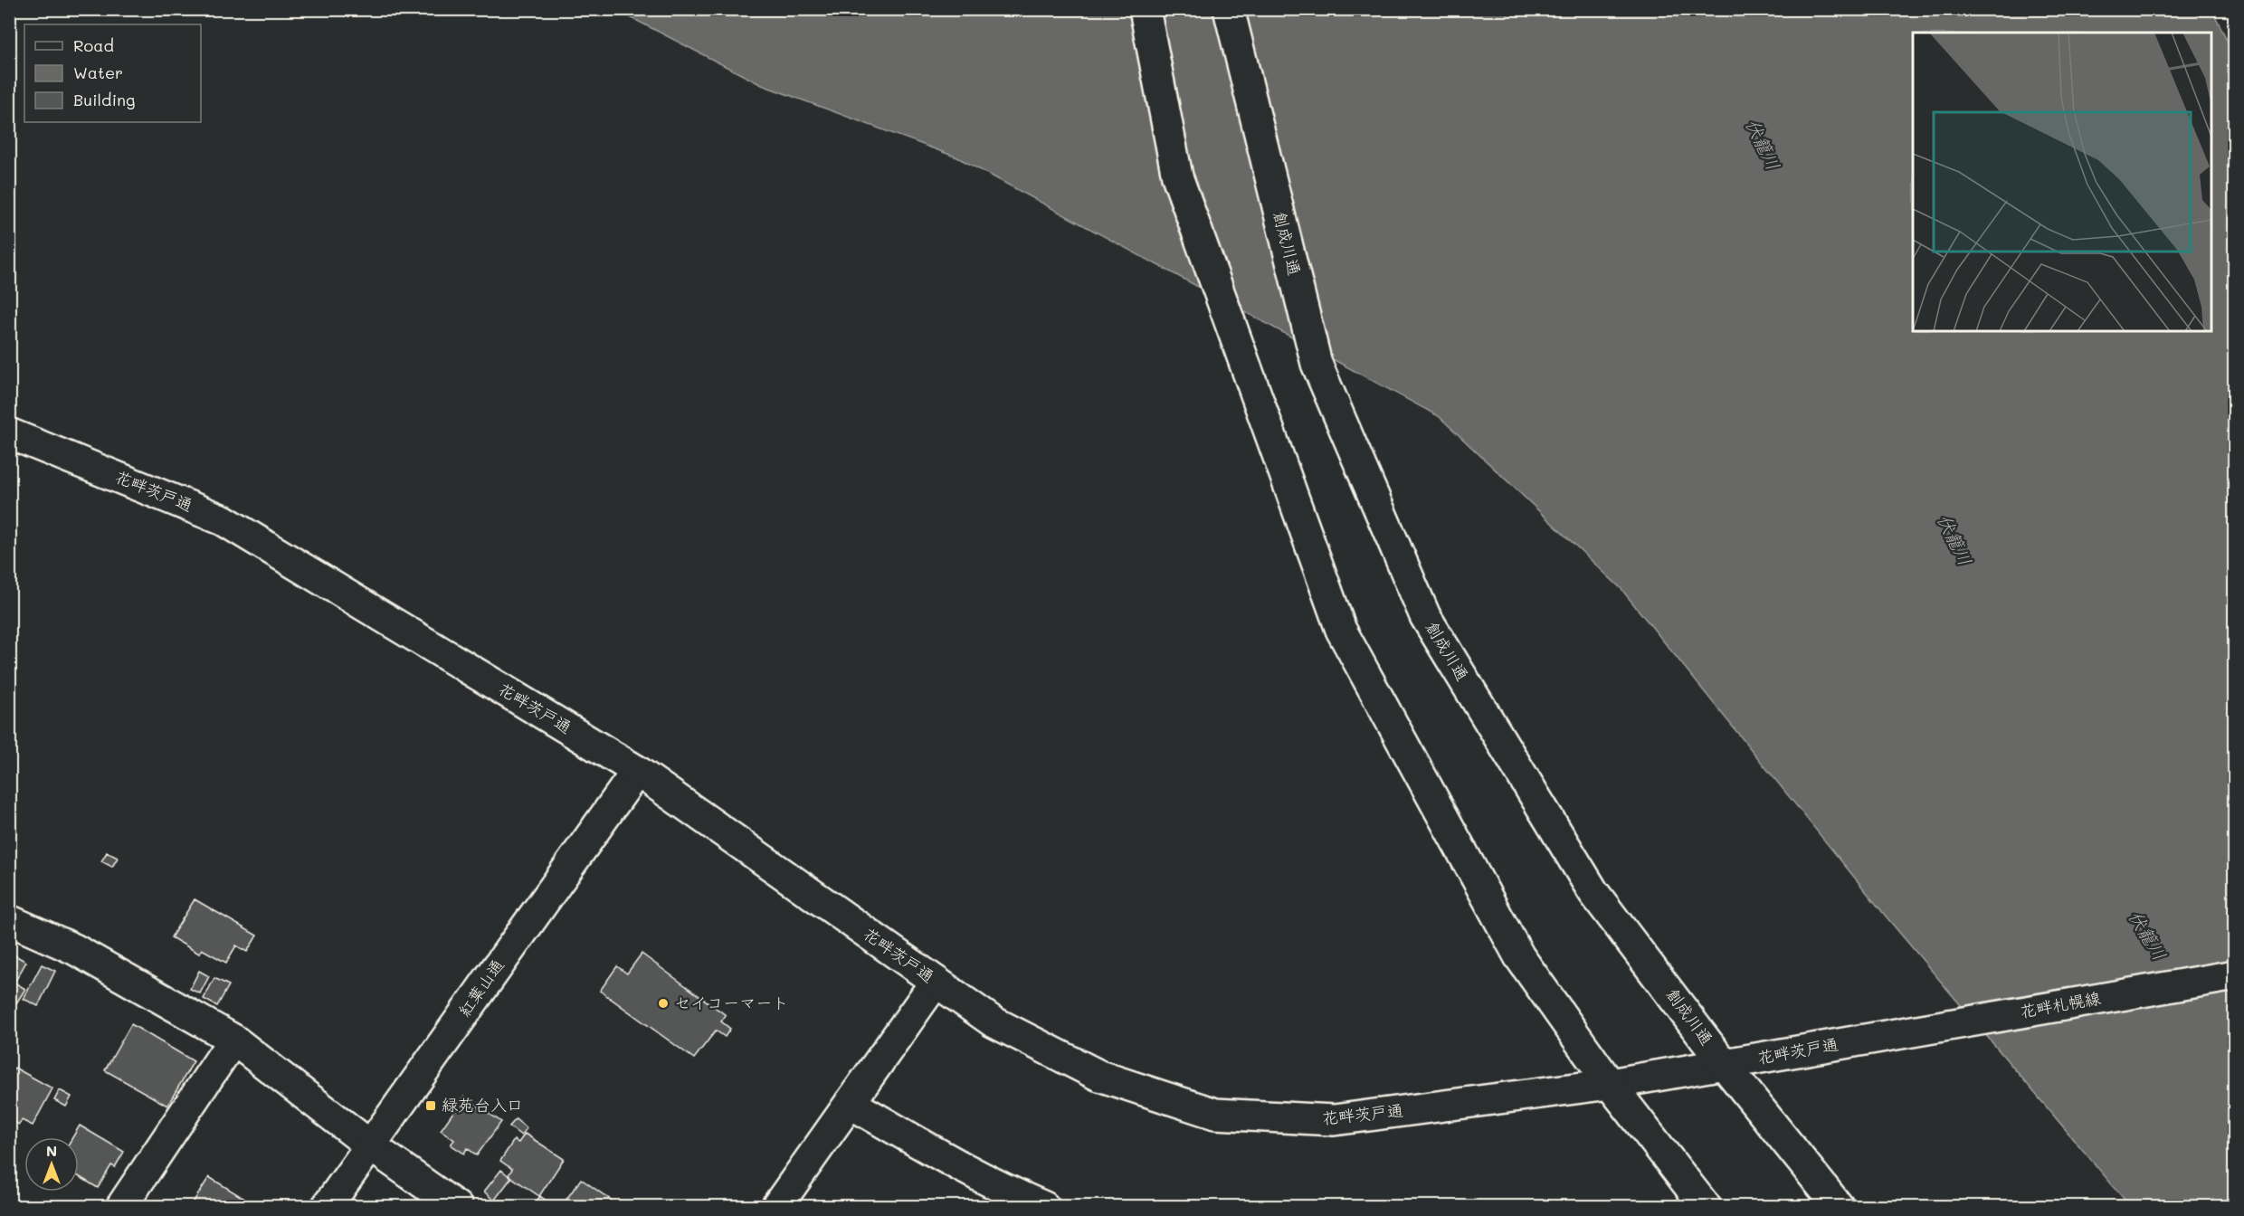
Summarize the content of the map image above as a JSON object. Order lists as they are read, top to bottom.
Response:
{
  "streets": {
    "main road": [
      "創成川通",
      "花畔茨戸通",
      "紅葉山通",
      "花畔札幌線"
    ]
  },
  "crossings": [
    ["創成川通", "花畔茨戸通"],
    ["花畔茨戸通", "紅葉山通"],
    ["花畔茨戸通", "花畔札幌線"]
  ],
  "water": ["伏籠川"],
  "places": {
    "other": ["セイコーマート"],
    "transit": ["緑苑台入口"]
  },
  "legend": ["Road", "Water", "Building"],
  "north": "top"
}
